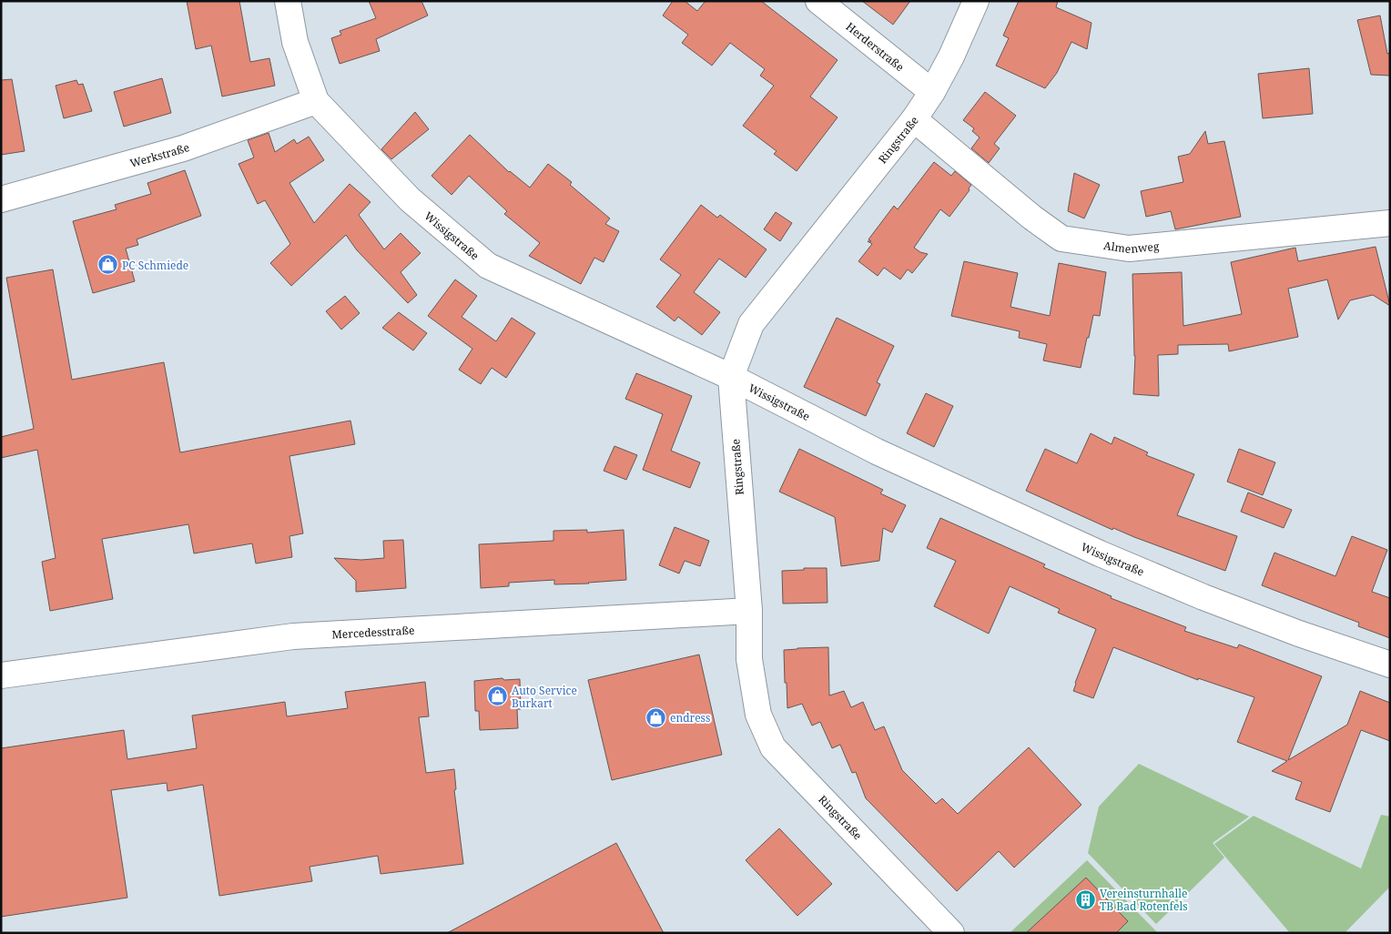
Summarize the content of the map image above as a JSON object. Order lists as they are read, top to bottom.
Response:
{
  "streets": {
    "street": [
      "Herderstraße",
      "Ringstraße",
      "Werkstraße",
      "Wissigstraße",
      "Almenweg",
      "Mercedesstraße"
    ]
  },
  "crossings": [
    ["Herderstraße", "Ringstraße"],
    ["Ringstraße", "Wissigstraße"],
    ["Ringstraße", "Almenweg"],
    ["Ringstraße", "Mercedesstraße"],
    ["Werkstraße", "Wissigstraße"]
  ],
  "places": {
    "shop": ["PC Schmiede", "Auto Service Burkart", "endress"],
    "building": ["Vereinsturnhalle TB Bad Rotenfels"]
  }
}
